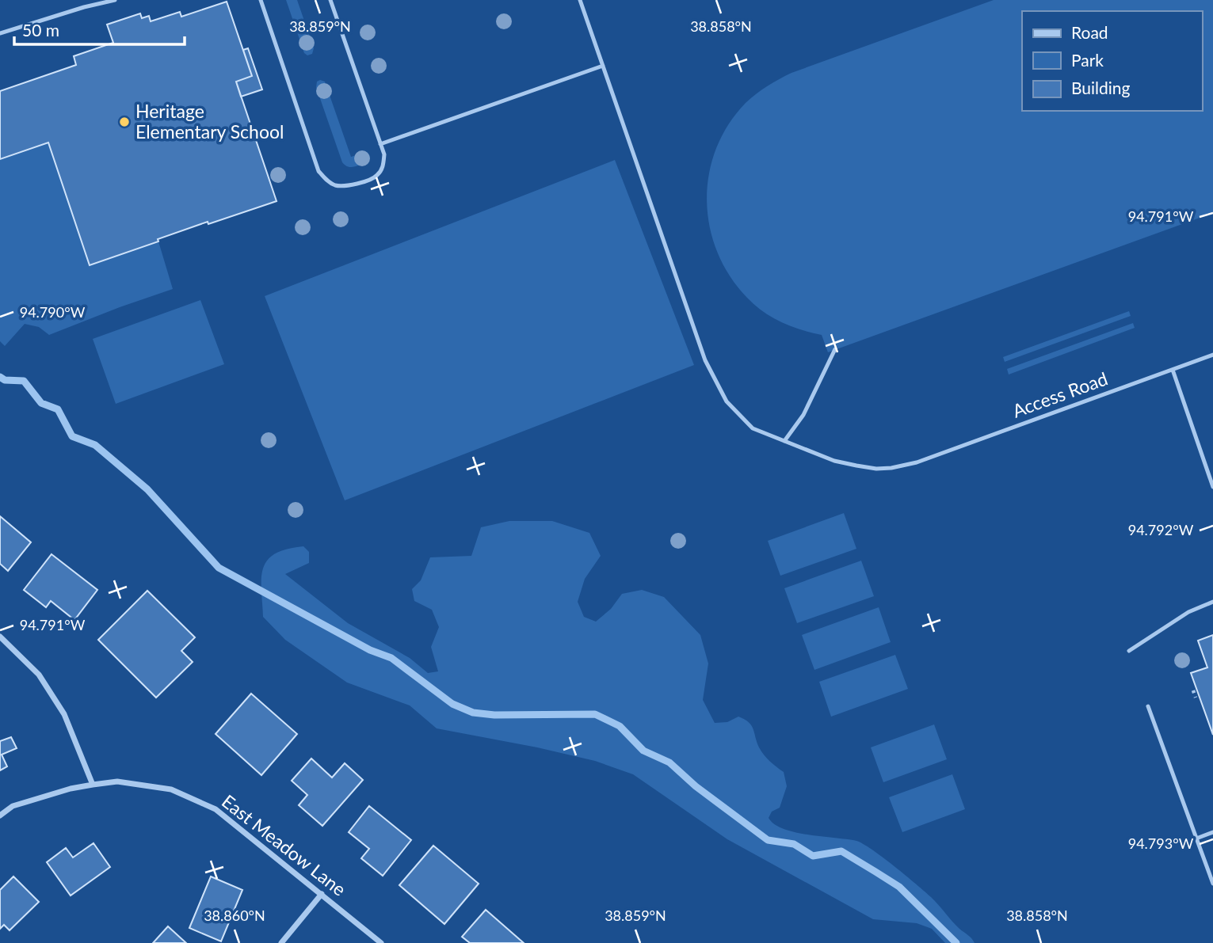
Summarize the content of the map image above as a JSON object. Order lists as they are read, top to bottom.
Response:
{
  "streets": {
    "street": ["East Meadow Lane"],
    "lane": ["Access Road"]
  },
  "places": ["Heritage Elementary School"],
  "legend": ["Road", "Park", "Building"],
  "scale_bar": "50 m",
  "coordinates": [
    "38.859°N",
    "38.858°N",
    "94.791°W",
    "94.790°W",
    "94.792°W",
    "94.793°W",
    "38.860°N"
  ]
}
